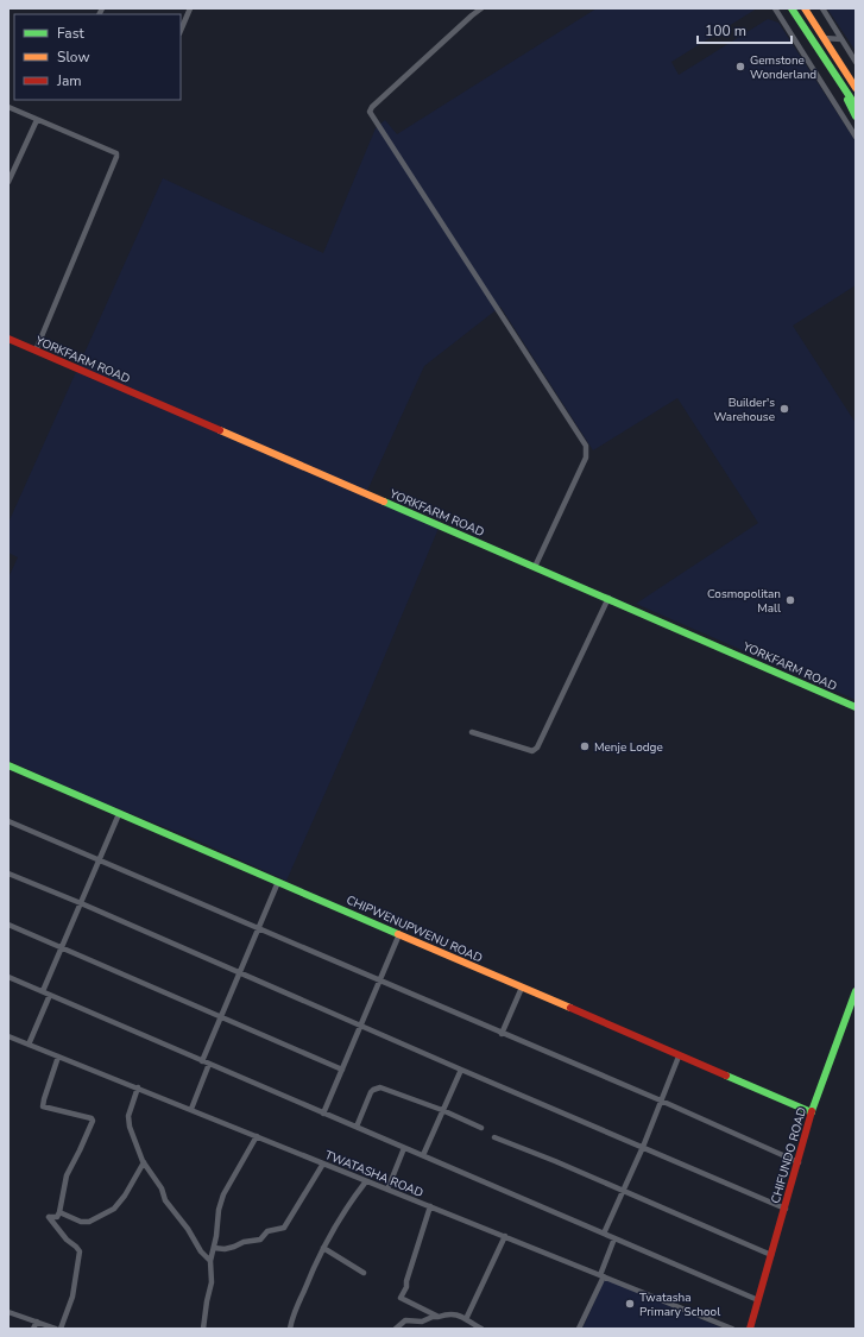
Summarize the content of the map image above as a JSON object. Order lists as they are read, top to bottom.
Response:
{
  "streets": {
    "street": [
      "YORKFARM ROAD",
      "CHIPWENUPWENU ROAD",
      "CHIFUNDO ROAD",
      "TWATASHA ROAD"
    ]
  },
  "crossings": [
    ["CHIPWENUPWENU ROAD", "CHIFUNDO ROAD"]
  ],
  "places": [
    "Gemstone Wonderland",
    "Builder's Warehouse",
    "Cosmopolitan Mall",
    "Menje Lodge",
    "Twatasha Primary School"
  ],
  "legend": ["Fast", "Slow", "Jam"],
  "scale_bar": "100 m"
}
